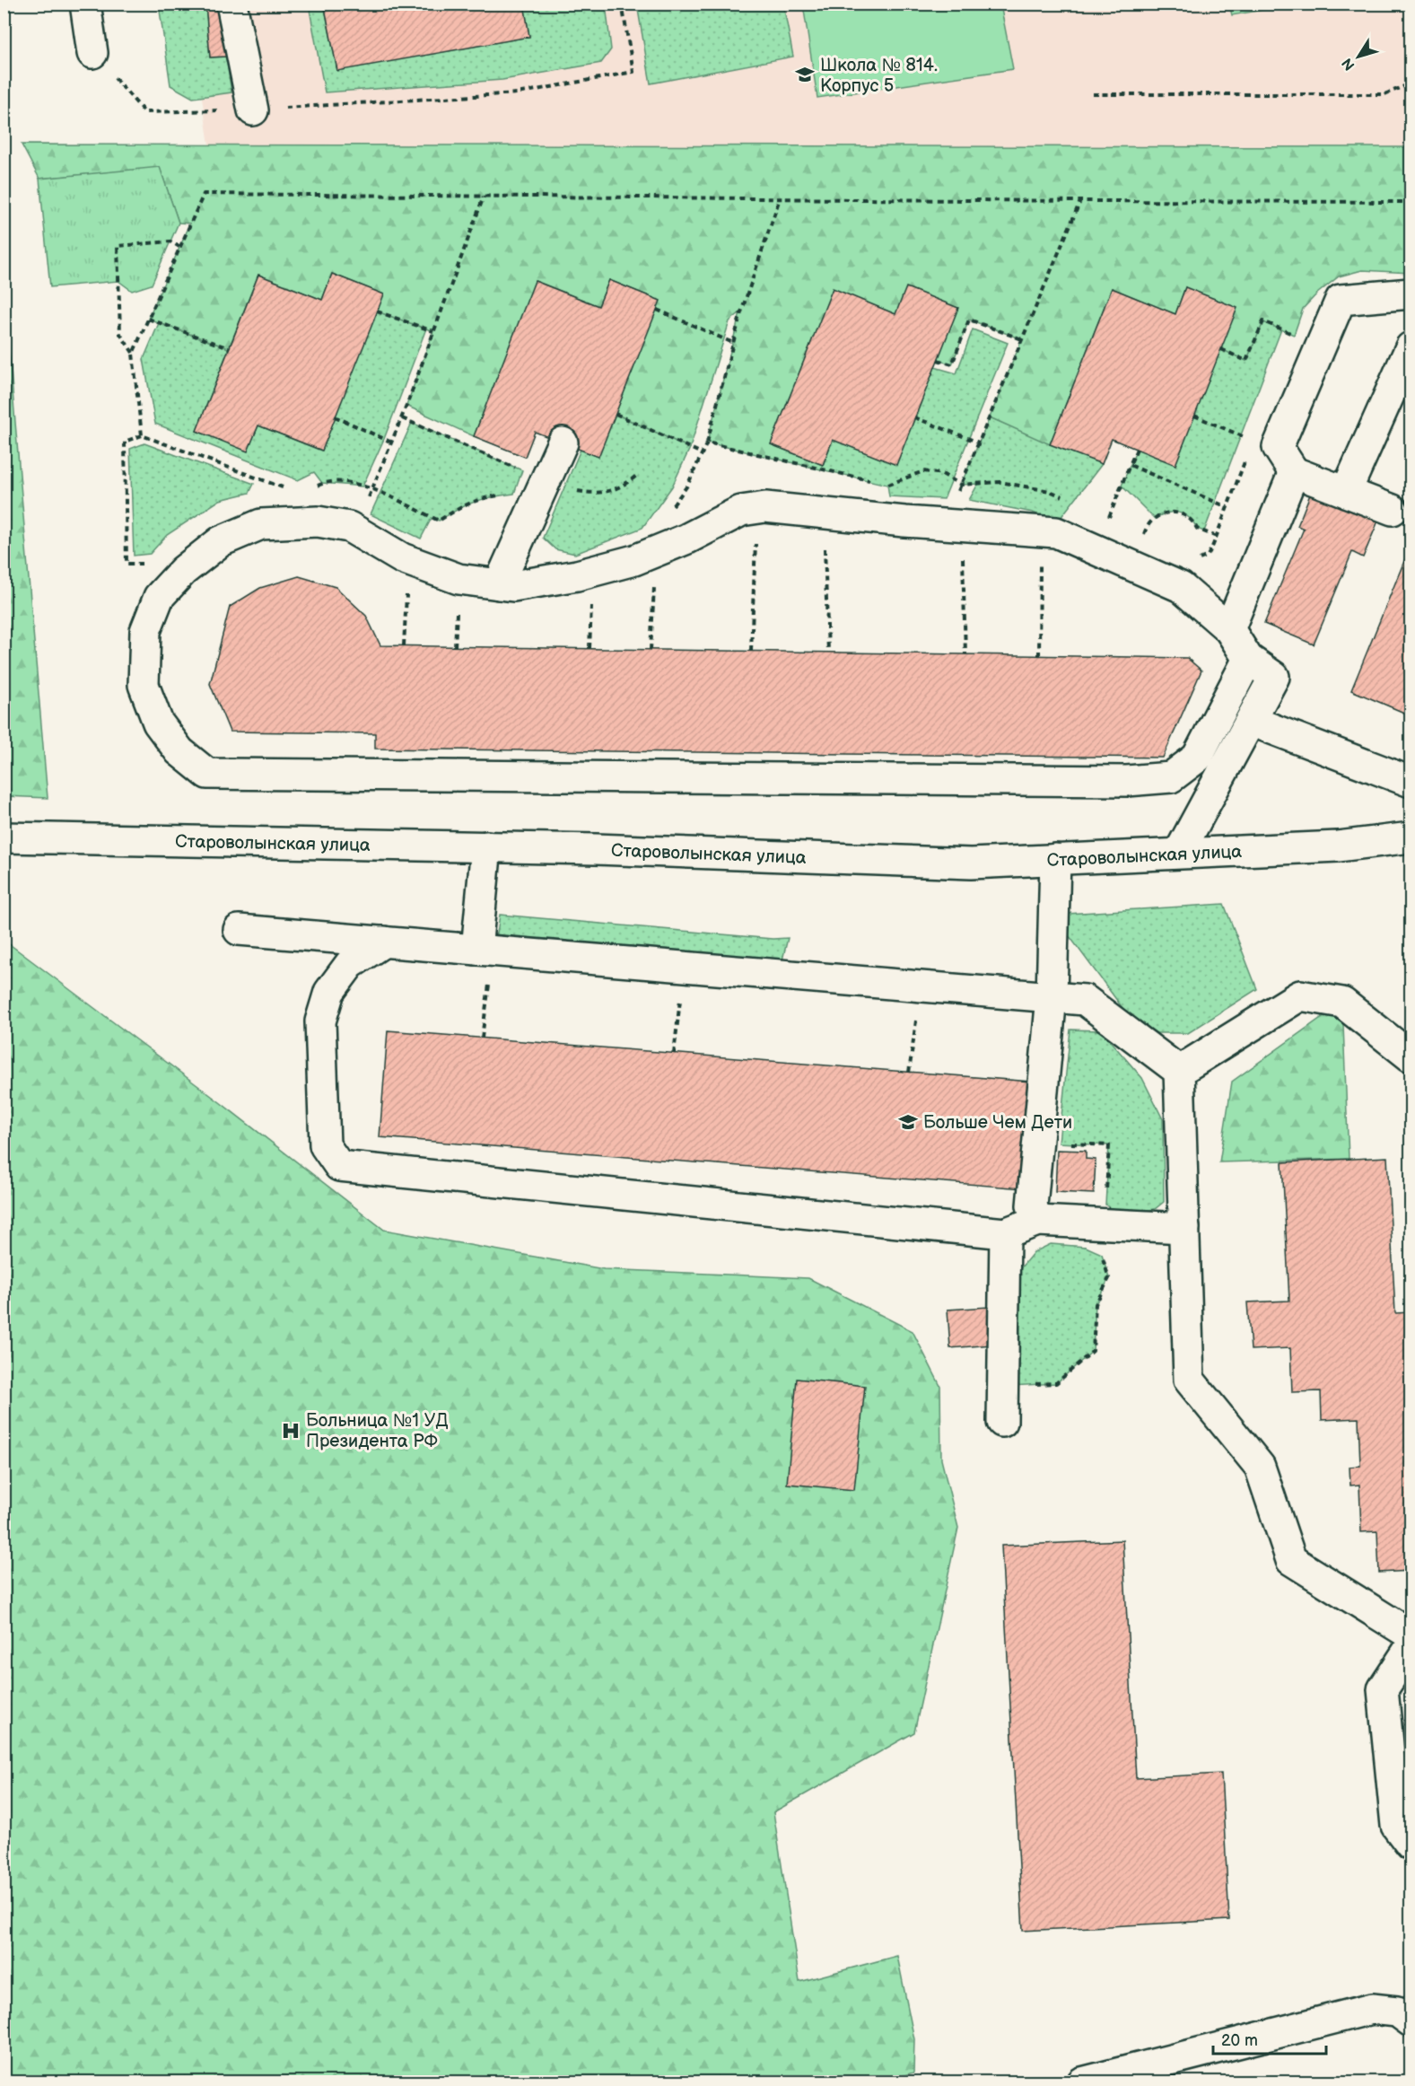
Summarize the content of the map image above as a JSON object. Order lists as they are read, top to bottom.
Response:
{
  "streets": {
    "street": ["Староволынская улица"]
  },
  "places": {
    "school or university": ["Школа № 814. Корпус 5", "Больше Чем Дети"],
    "hospital": ["Больница №1 УД Президента РФ"]
  },
  "scale_bar": "20 m",
  "north": "bottom left"
}
